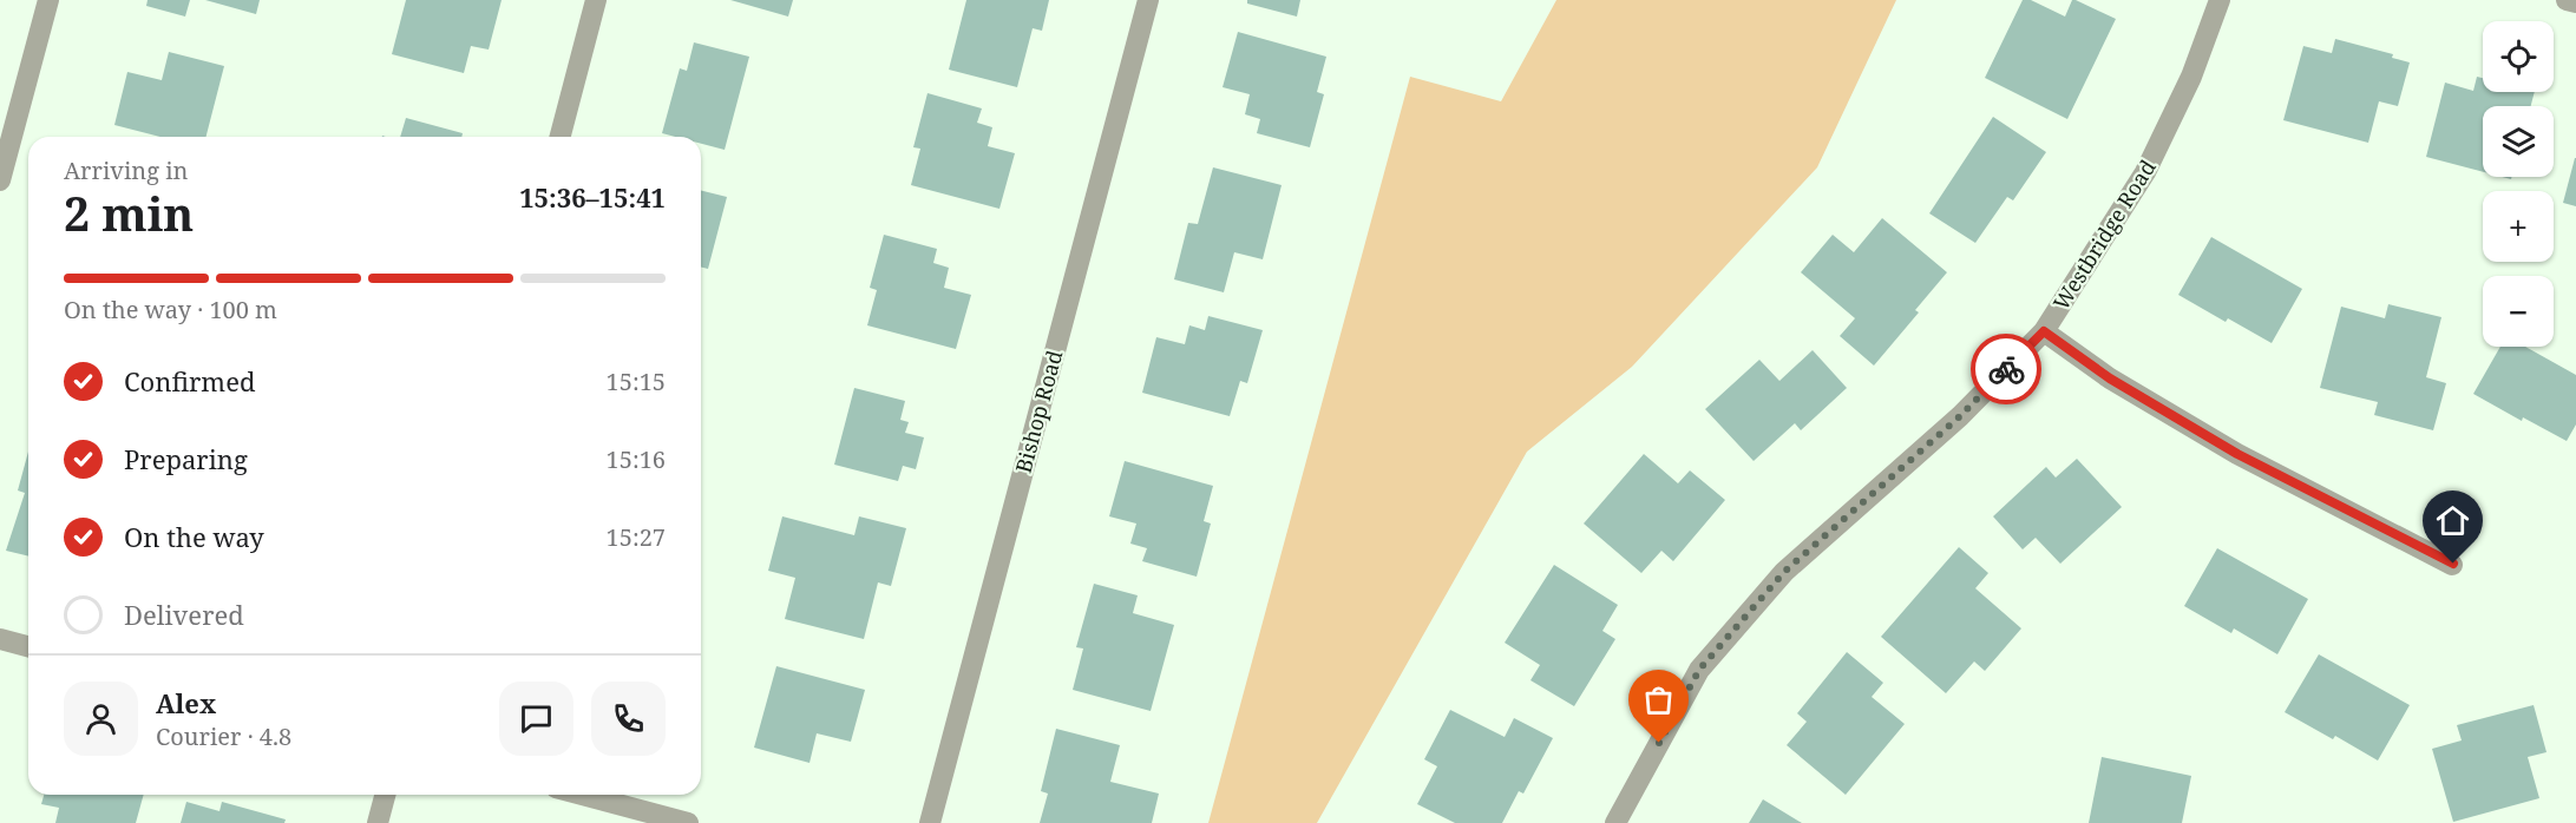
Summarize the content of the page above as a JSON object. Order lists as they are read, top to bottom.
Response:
{
  "streets": {
    "street": ["Westbridge Road", "Bishop Road"]
  },
  "page": {
    "map_buttons": ["+", "−"],
    "heading": ["2 min", "Arriving in", "15:36–15:41"],
    "panel": ["Alex", "Courier · 4.8"],
    "bar": "On the way · 100 m",
    "list": [
      ["Confirmed", "15:15"],
      ["Preparing", "15:16"],
      ["On the way", "15:27"],
      "Delivered"
    ]
  }
}
